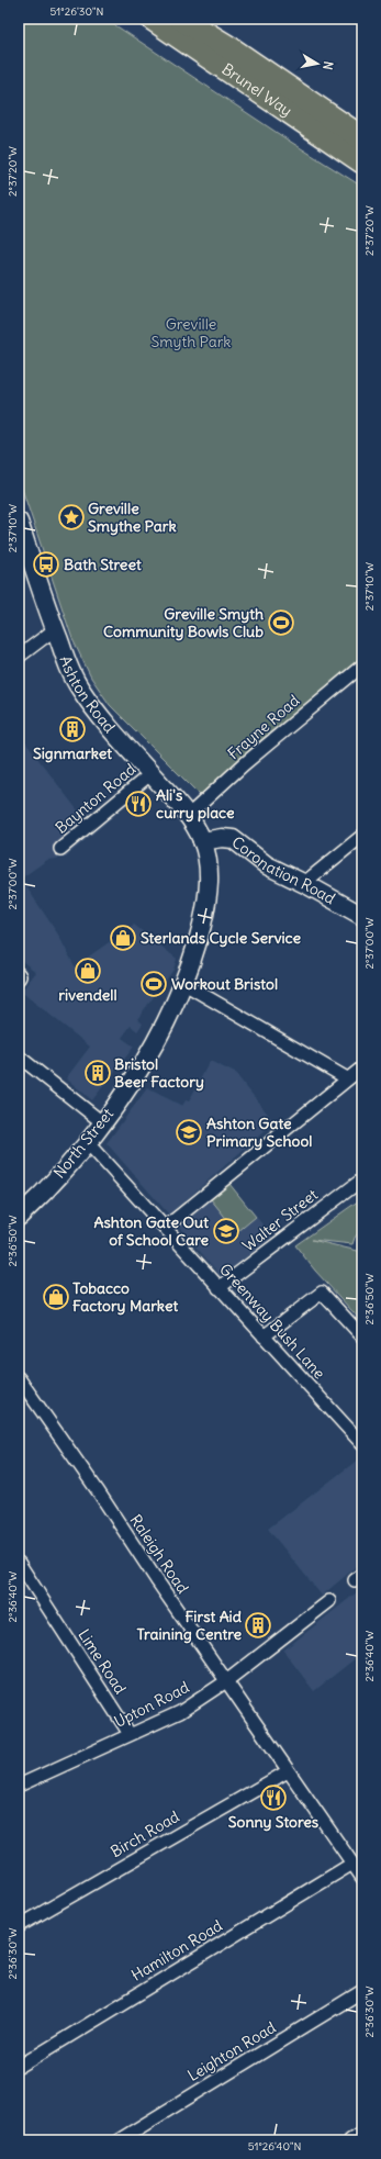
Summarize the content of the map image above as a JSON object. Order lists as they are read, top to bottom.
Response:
{
  "streets": {
    "highway": ["Brunel Way"],
    "main road": ["Ashton Road", "Coronation Road", "North Street"],
    "street": [
      "Frayne Road",
      "Baynton Road",
      "Walter Street",
      "Greenway Bush Lane",
      "Raleigh Road",
      "Lime Road",
      "Upton Road",
      "Birch Road",
      "Hamilton Road",
      "Leighton Road"
    ]
  },
  "crossings": [
    ["Ashton Road", "Frayne Road"],
    ["Ashton Road", "Baynton Road"],
    ["Ashton Road", "Coronation Road"],
    ["Ashton Road", "North Street"],
    ["Coronation Road", "North Street"],
    ["North Street", "Greenway Bush Lane"],
    ["Walter Street", "Greenway Bush Lane"],
    ["Raleigh Road", "Upton Road"],
    ["Raleigh Road", "Birch Road"],
    ["Raleigh Road", "Hamilton Road"],
    ["Lime Road", "Upton Road"]
  ],
  "parks": ["Greville Smyth Park"],
  "places": {
    "place": ["Greville Smythe Park"],
    "bus stop": ["Bath Street"],
    "sports": ["Greville Smyth Community Bowls Club", "Workout Bristol"],
    "building": ["Signmarket", "Bristol Beer Factory", "First Aid Training Centre"],
    "restaurant": ["Ali's curry place", "Sonny Stores"],
    "shop": ["Sterlands Cycle Service", "rivendell", "Tobacco Factory Market"],
    "school or university": ["Ashton Gate Primary School", "Ashton Gate Out of School Care"]
  },
  "north": "right",
  "coordinates": [
    "51°26'30\"N",
    "2°37'20\"W",
    "2°37'10\"W",
    "2°37'00\"W",
    "2°36'50\"W",
    "2°36'40\"W",
    "2°36'30\"W",
    "51°26'40\"N"
  ]
}
